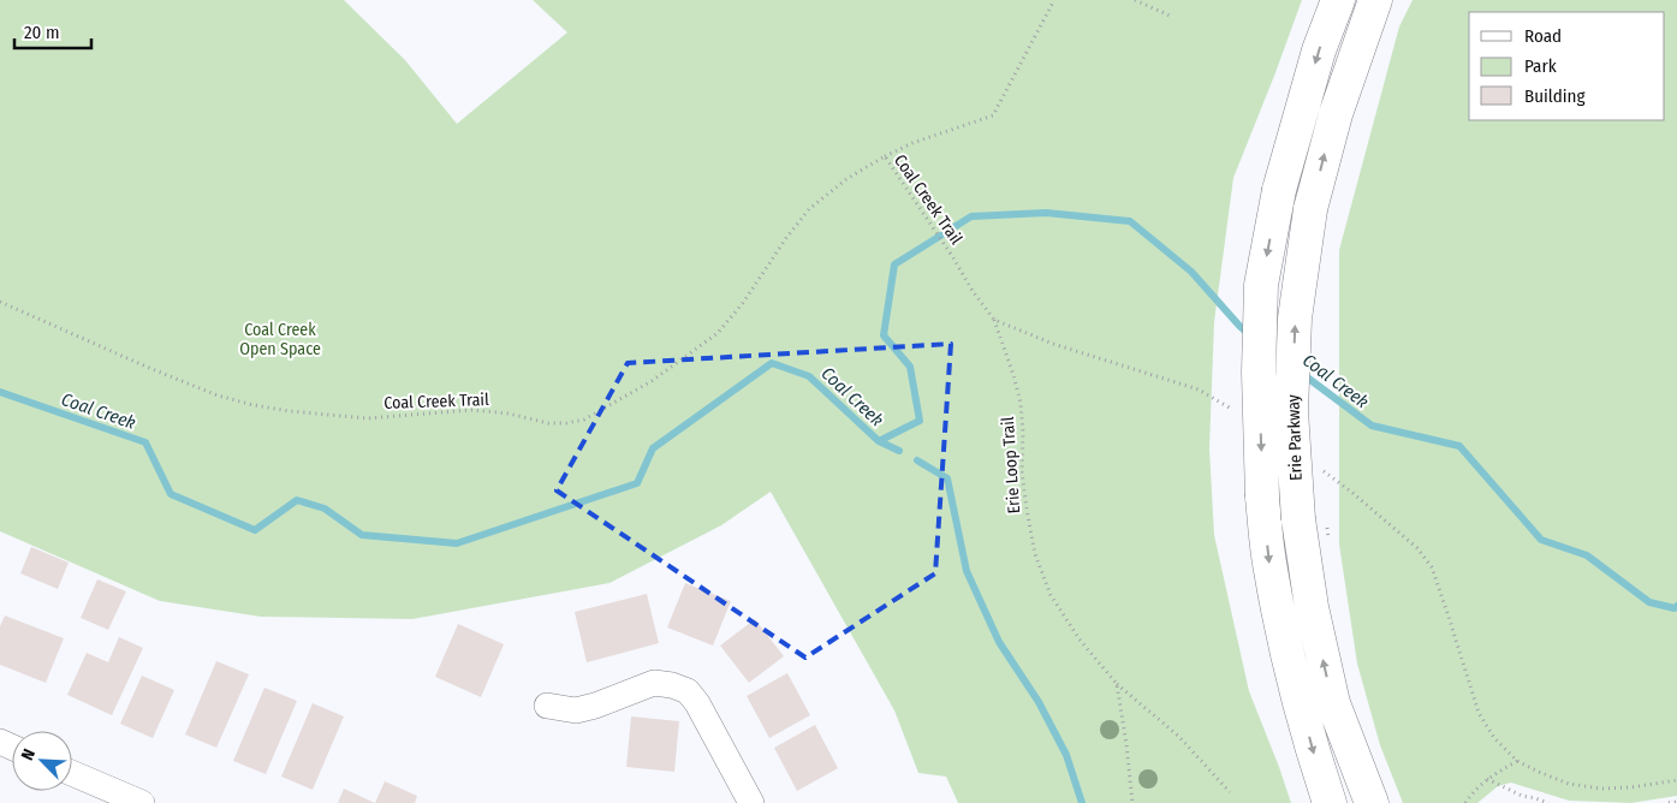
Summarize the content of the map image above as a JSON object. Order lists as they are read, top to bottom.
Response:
{
  "streets": {
    "main road": ["Erie Parkway"],
    "path": ["Coal Creek Trail", "Erie Loop Trail"]
  },
  "water": ["Coal Creek"],
  "parks": ["Coal Creek Open Space"],
  "legend": ["Road", "Park", "Building"],
  "scale_bar": "20 m",
  "north": "top left"
}
